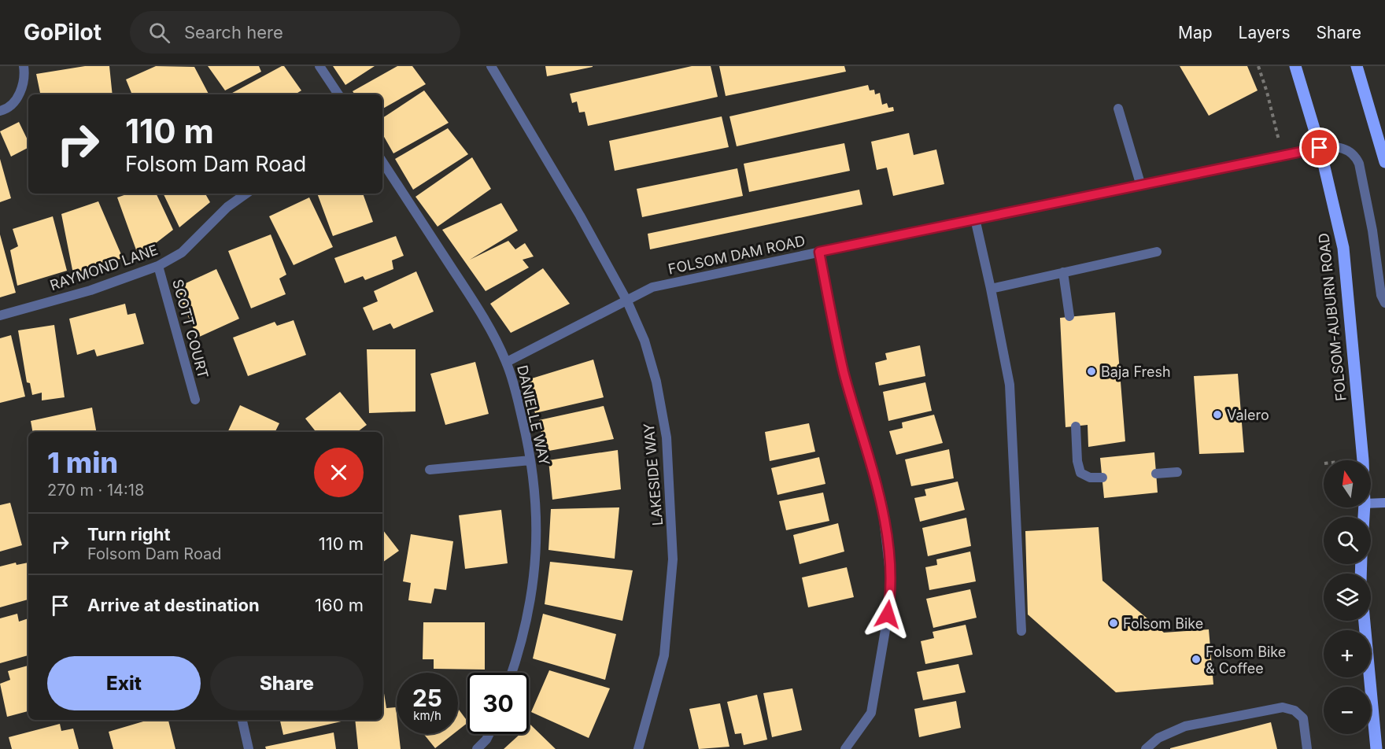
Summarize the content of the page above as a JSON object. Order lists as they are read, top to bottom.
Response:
{
  "streets": {
    "main road": ["FOLSOM-AUBURN ROAD"],
    "street": [
      "FOLSOM DAM ROAD",
      "RAYMOND LANE",
      "SCOTT COURT",
      "DANIELLE WAY",
      "LAKESIDE WAY"
    ]
  },
  "crossings": [
    ["FOLSOM DAM ROAD", "FOLSOM-AUBURN ROAD"],
    ["FOLSOM DAM ROAD", "DANIELLE WAY"],
    ["FOLSOM DAM ROAD", "LAKESIDE WAY"],
    ["RAYMOND LANE", "SCOTT COURT"]
  ],
  "places": [
    "Baja Fresh",
    "Valero",
    "Folsom Bike",
    "Folsom Bike & Coffee"
  ],
  "north": "top",
  "page": {
    "header": "GoPilot",
    "search": "Search here",
    "nav": ["Map", "Layers", "Share"],
    "turn": ["110 m", "Folsom Dam Road"],
    "heading": ["1 min", "270 m · 14:18"],
    "map_buttons": ["+", "−"],
    "list": [
      {
        "name": "Turn right",
        "note": "Folsom Dam Road",
        "value": "110 m"
      },
      {
        "name": "Arrive at destination",
        "value": "160 m"
      }
    ],
    "buttons": ["Exit", "Share"],
    "speed": "25 km/h",
    "limit": "30"
  }
}
